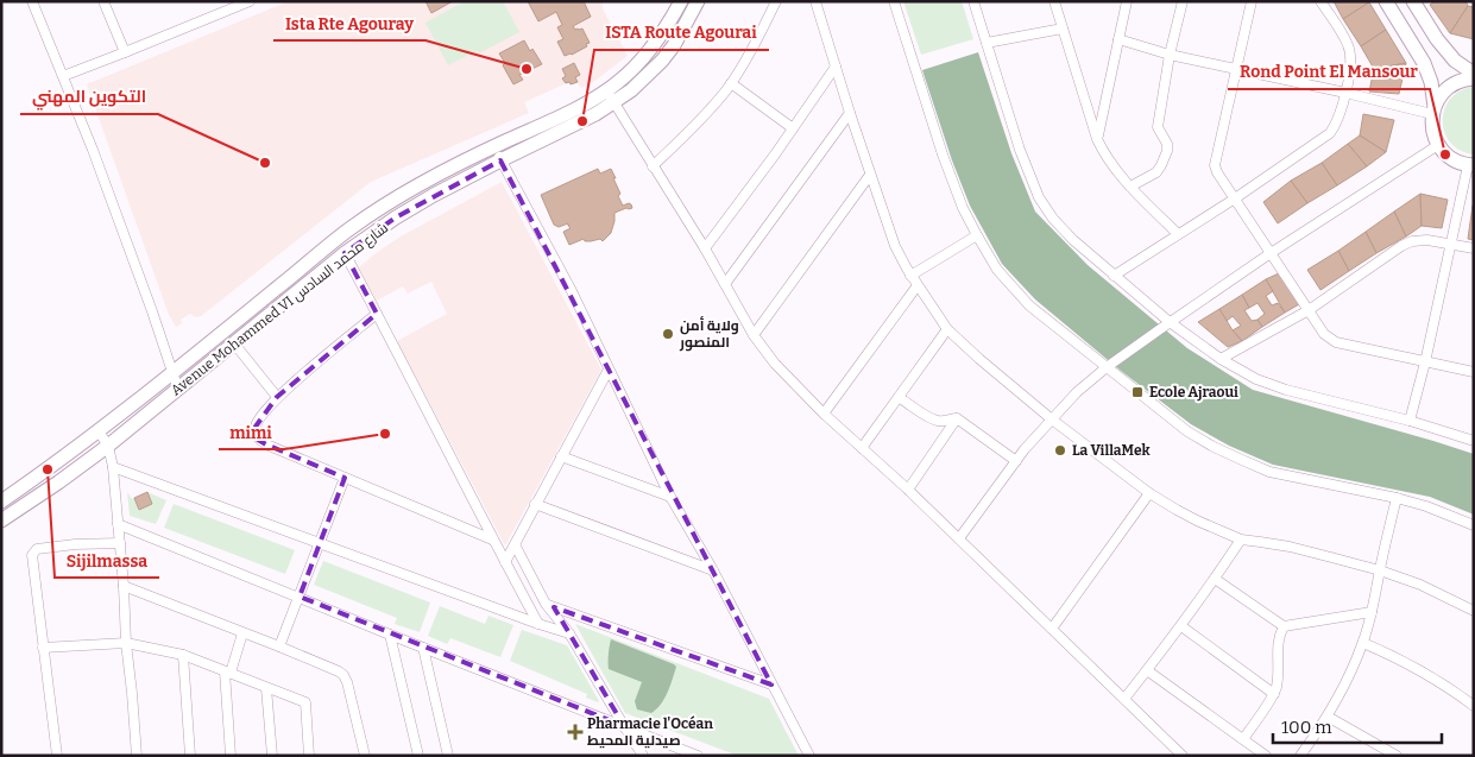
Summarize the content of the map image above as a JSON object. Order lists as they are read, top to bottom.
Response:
{
  "streets": {
    "main road": ["Avenue Mohammed VI شارع محمد السادس"]
  },
  "places": {
    "other": [
      "Ista Rte Agouray",
      "ISTA Route Agourai",
      "Rond Point El Mansour",
      "التكوين المهني",
      "ولاية أمن المنصور",
      "mimi",
      "La VillaMek",
      "Sijilmassa"
    ],
    "transit": ["Ecole Ajraoui"],
    "health": ["Pharmacie l'Océan صيدلية المحيط"]
  },
  "scale_bar": "100 m"
}
